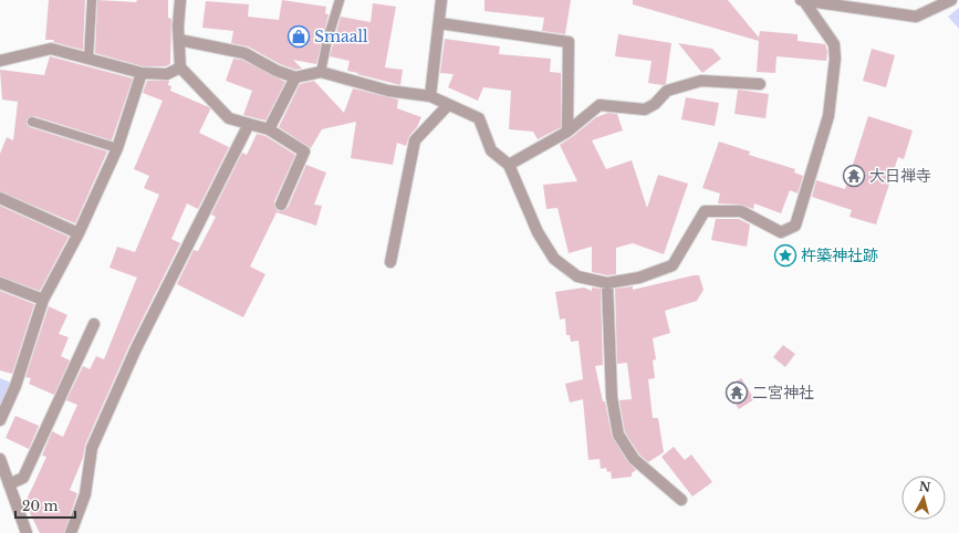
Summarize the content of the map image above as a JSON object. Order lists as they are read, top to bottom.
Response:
{
  "places": {
    "shop": ["Smaall"],
    "temple": ["大日禅寺", "二宮神社"],
    "place": ["杵築神社跡"]
  },
  "scale_bar": "20 m",
  "north": "top"
}
